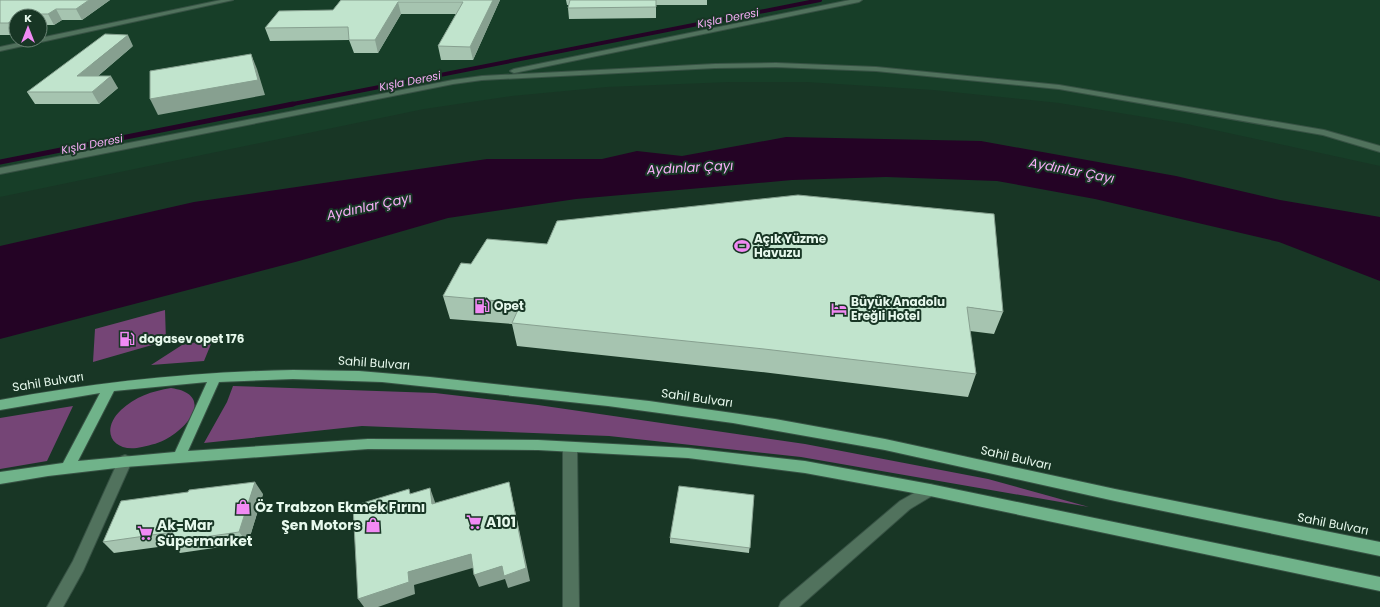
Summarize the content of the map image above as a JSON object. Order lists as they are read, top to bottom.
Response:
{
  "streets": {
    "highway": ["Sahil Bulvarı"]
  },
  "water": ["Kışla Deresi", "Aydınlar Çayı"],
  "places": {
    "sports": ["Açık Yüzme Havuzu"],
    "fuel station": ["Opet", "dogasev opet 176"],
    "hotel": ["Büyük Anadolu Ereğli Hotel"],
    "shop": ["Öz Trabzon Ekmek Fırını", "Şen Motors"],
    "supermarket": ["A101", "Ak-Mar Süpermarket"]
  },
  "north": "top"
}
